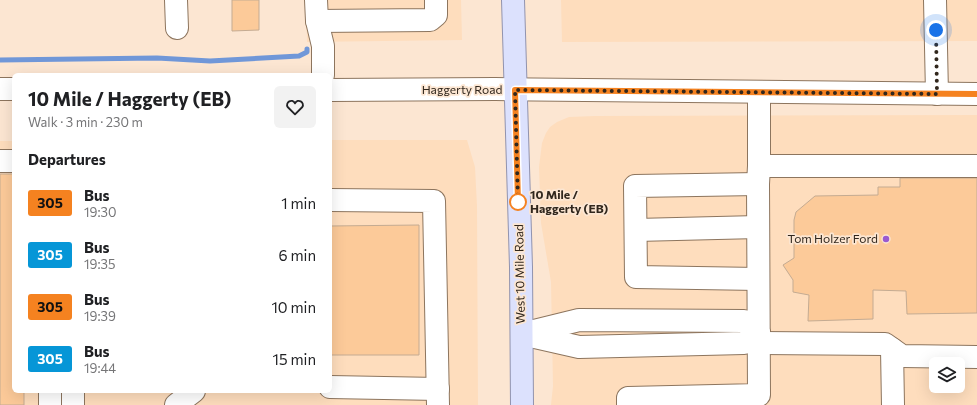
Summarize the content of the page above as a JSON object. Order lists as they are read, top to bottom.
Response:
{
  "streets": {
    "main road": ["West 10 Mile Road"],
    "street": ["Haggerty Road"]
  },
  "crossings": [
    ["Haggerty Road", "West 10 Mile Road"]
  ],
  "places": ["10 Mile / Haggerty (EB)", "Tom Holzer Ford"],
  "lines": ["bus line 305"],
  "page": {
    "heading": [
      ["10 Mile / Haggerty (EB)", "Walk · 3 min · 230 m"],
      "Departures"
    ],
    "list": [
      {
        "mark": "305",
        "name": "Bus",
        "note": "19:30",
        "value": "1 min"
      },
      {
        "mark": "305",
        "name": "Bus",
        "note": "19:35",
        "value": "6 min"
      },
      {
        "mark": "305",
        "name": "Bus",
        "note": "19:39",
        "value": "10 min"
      },
      {
        "mark": "305",
        "name": "Bus",
        "note": "19:44",
        "value": "15 min"
      }
    ]
  }
}
